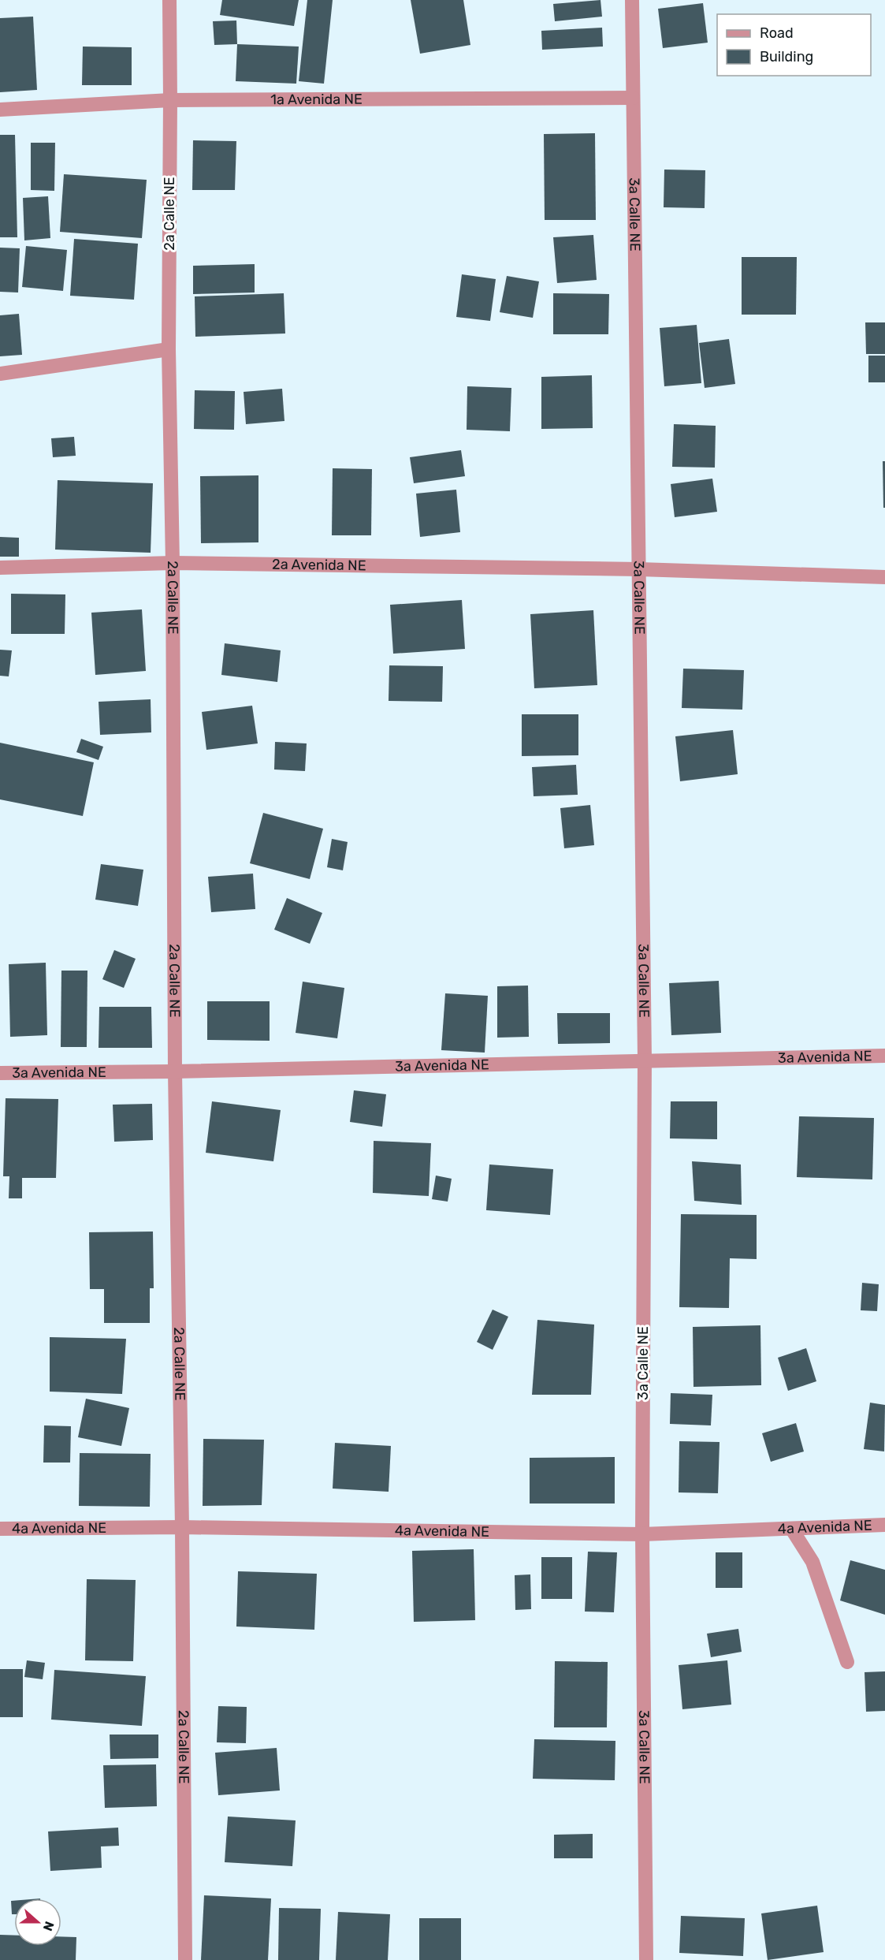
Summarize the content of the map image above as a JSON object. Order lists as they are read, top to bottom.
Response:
{
  "streets": {
    "street": [
      "1a Avenida NE",
      "2a Calle NE",
      "3a Calle NE",
      "2a Avenida NE",
      "3a Avenida NE",
      "4a Avenida NE"
    ]
  },
  "crossings": [
    ["1a Avenida NE", "2a Calle NE"],
    ["1a Avenida NE", "3a Calle NE"],
    ["2a Calle NE", "2a Avenida NE"],
    ["2a Calle NE", "3a Avenida NE"],
    ["2a Calle NE", "4a Avenida NE"],
    ["3a Calle NE", "2a Avenida NE"],
    ["3a Calle NE", "3a Avenida NE"],
    ["3a Calle NE", "4a Avenida NE"]
  ],
  "legend": ["Road", "Building"],
  "north": "right"
}
